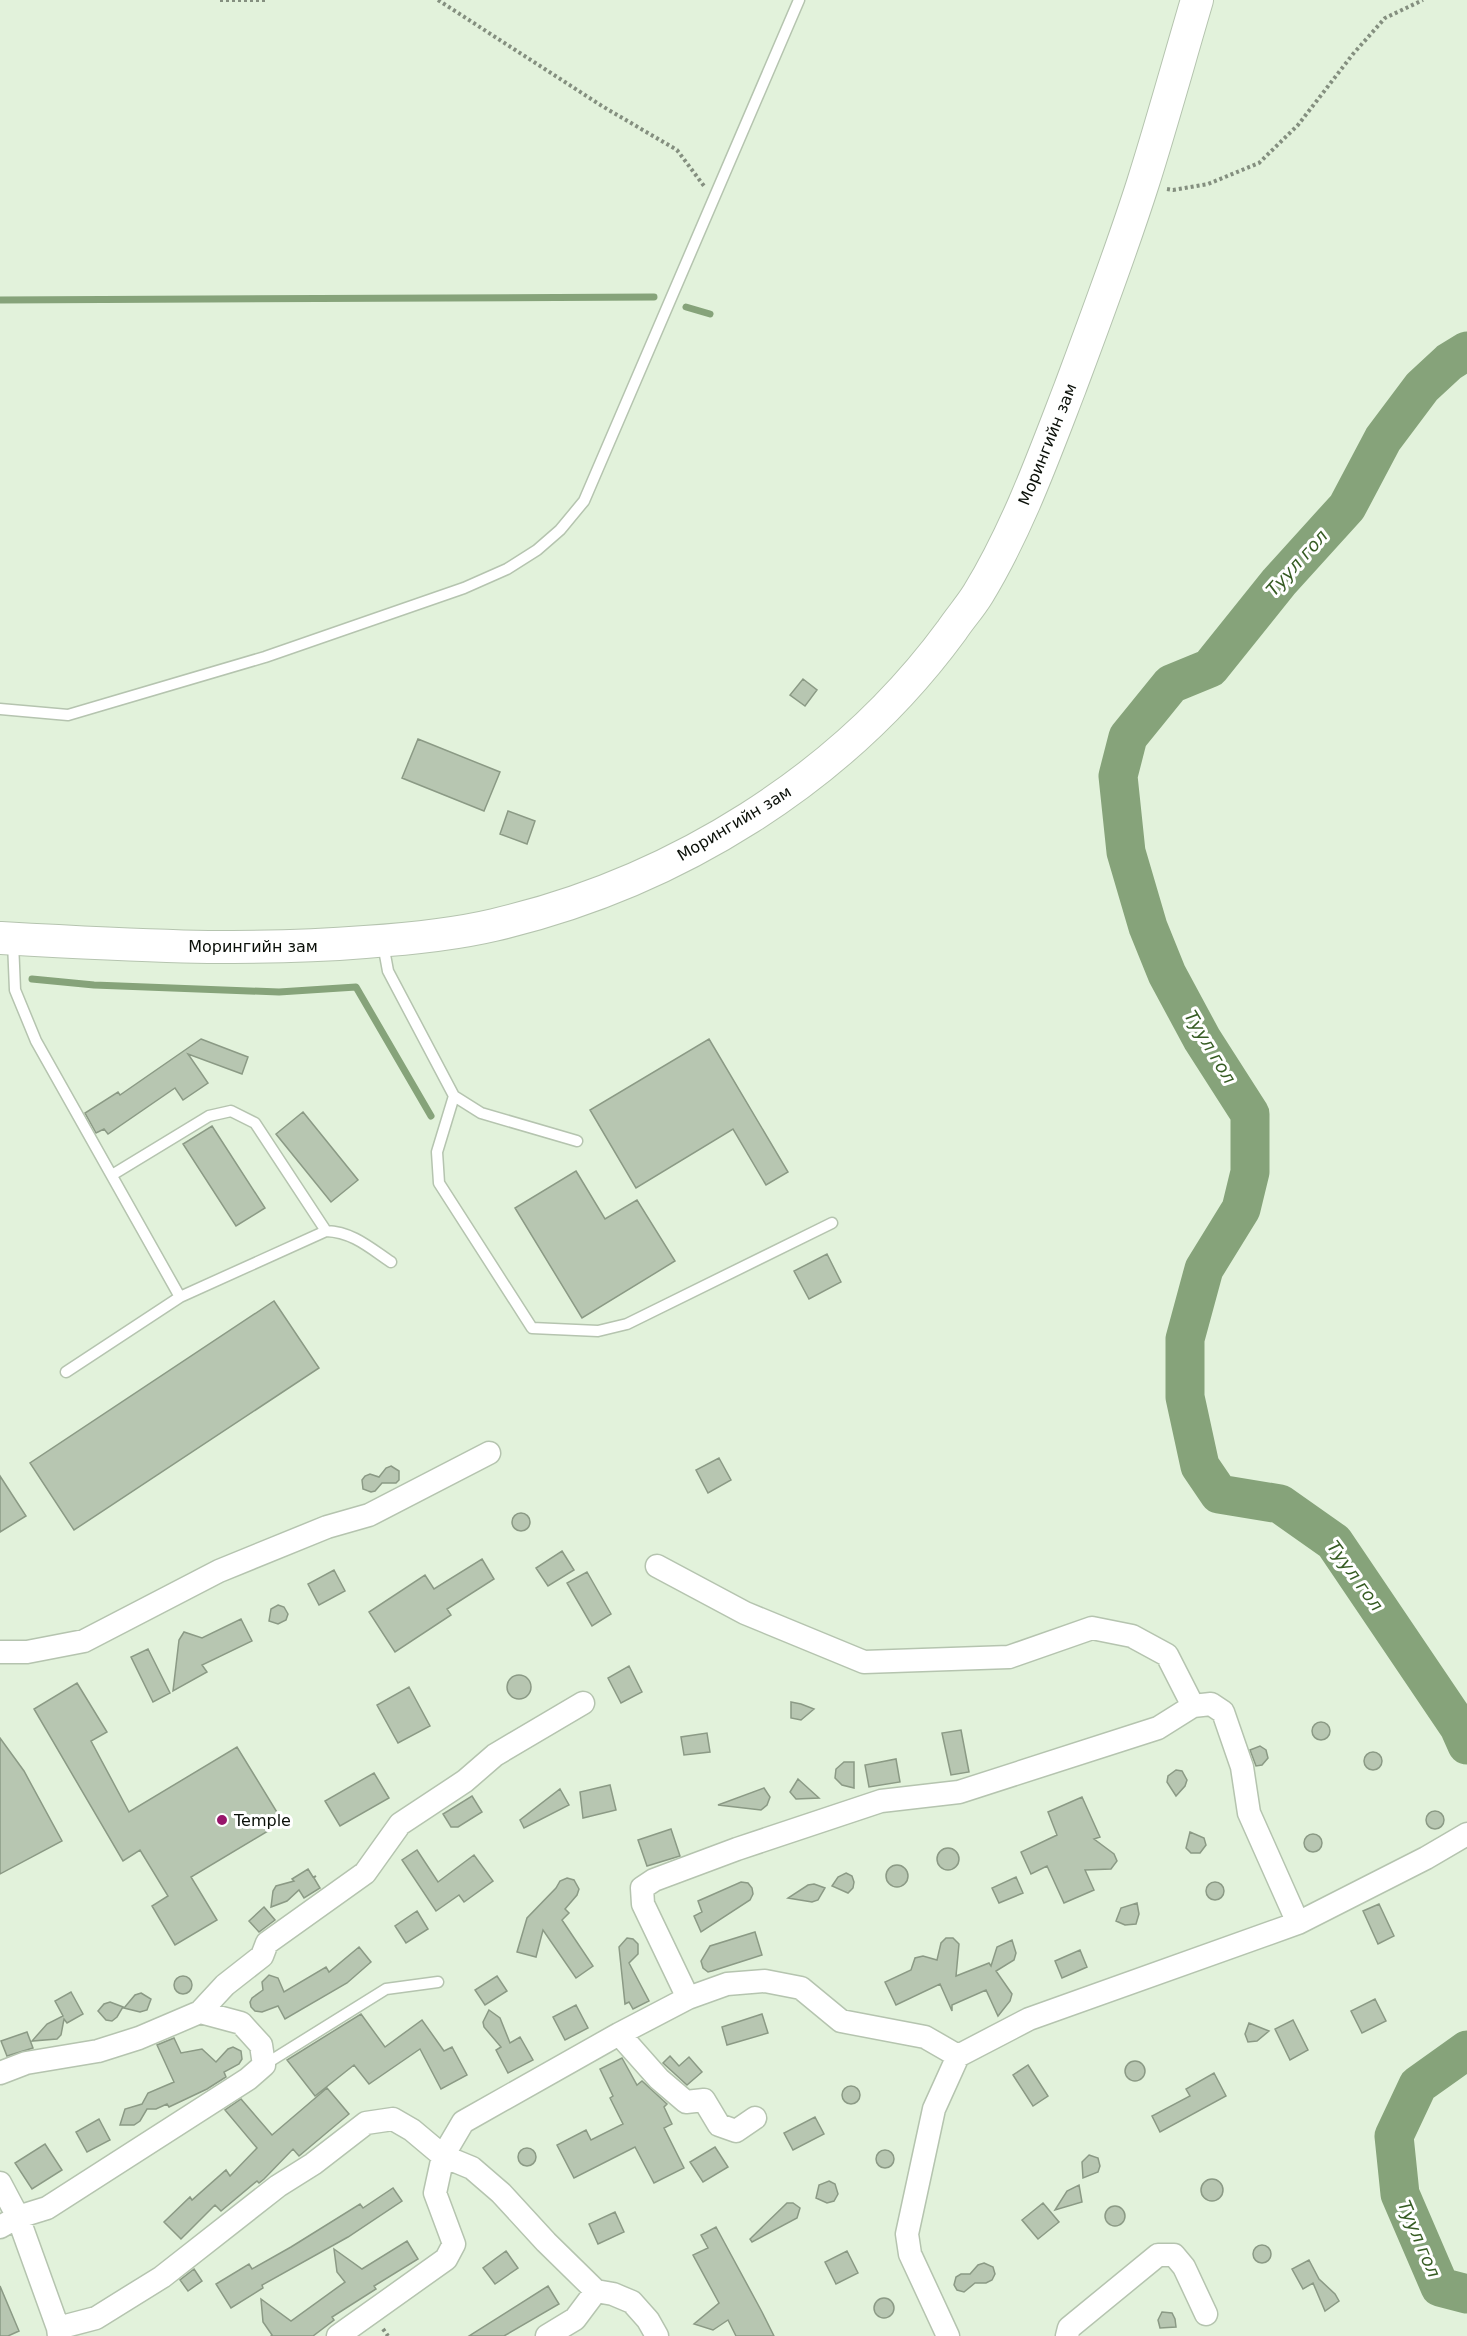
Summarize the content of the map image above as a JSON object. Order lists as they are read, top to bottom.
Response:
{
  "streets": {
    "main road": ["Морингийн зам"]
  },
  "water": ["Туул гол"],
  "places": ["Temple"]
}
